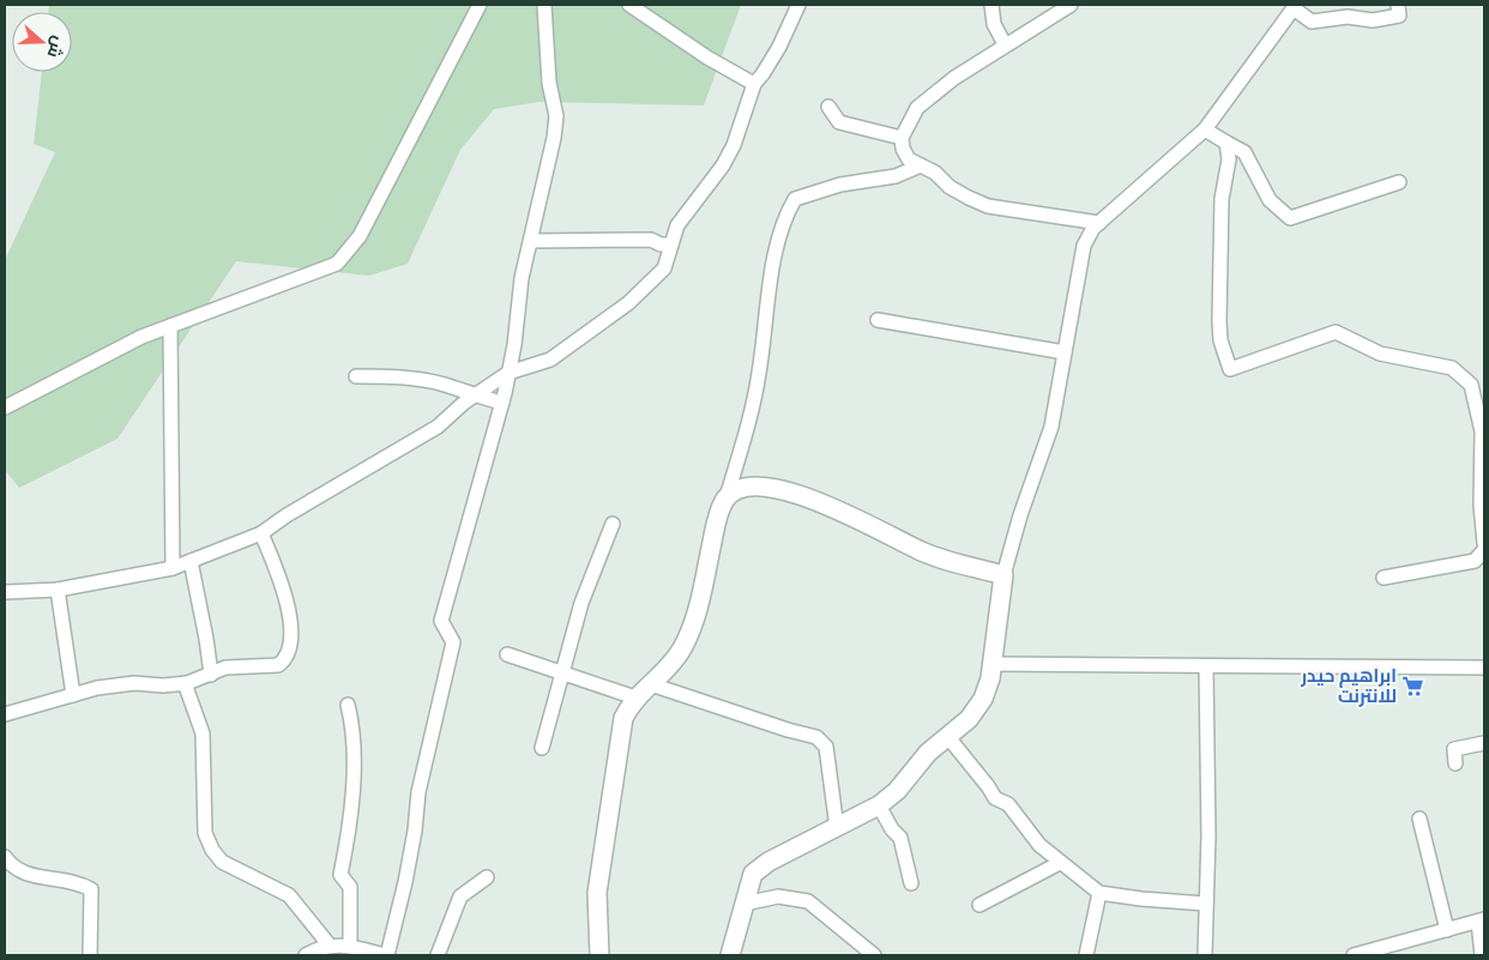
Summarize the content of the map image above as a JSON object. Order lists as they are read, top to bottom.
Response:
{
  "places": {
    "supermarket": ["ابراهيم حيدر للانترنت"]
  },
  "north": "right"
}
